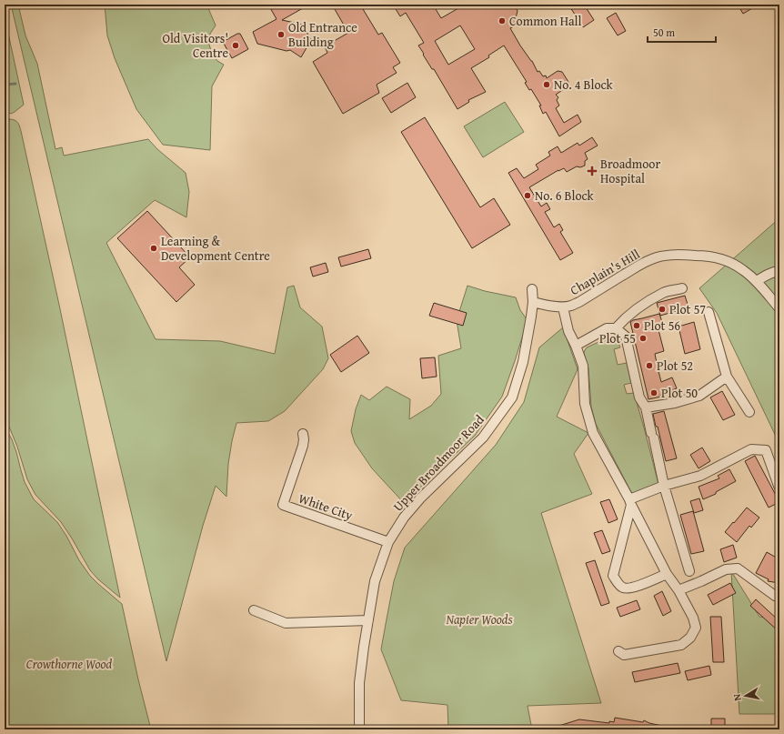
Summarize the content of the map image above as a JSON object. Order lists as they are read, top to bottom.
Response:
{
  "streets": {
    "street": ["Chaplain's Hill", "Upper Broadmoor Road", "White City"]
  },
  "crossings": [
    ["Chaplain's Hill", "Upper Broadmoor Road"],
    ["Upper Broadmoor Road", "White City"]
  ],
  "parks": ["Napier Woods", "Crowthorne Wood"],
  "places": {
    "other": [
      "Common Hall",
      "Old Entrance Building",
      "Old Visitors' Centre",
      "No. 4 Block",
      "No. 6 Block",
      "Learning & Development Centre",
      "Plot 57",
      "Plot 56",
      "Plot 55",
      "Plot 52",
      "Plot 50"
    ],
    "health": ["Broadmoor Hospital"]
  },
  "scale_bar": "50 m",
  "north": "left"
}
